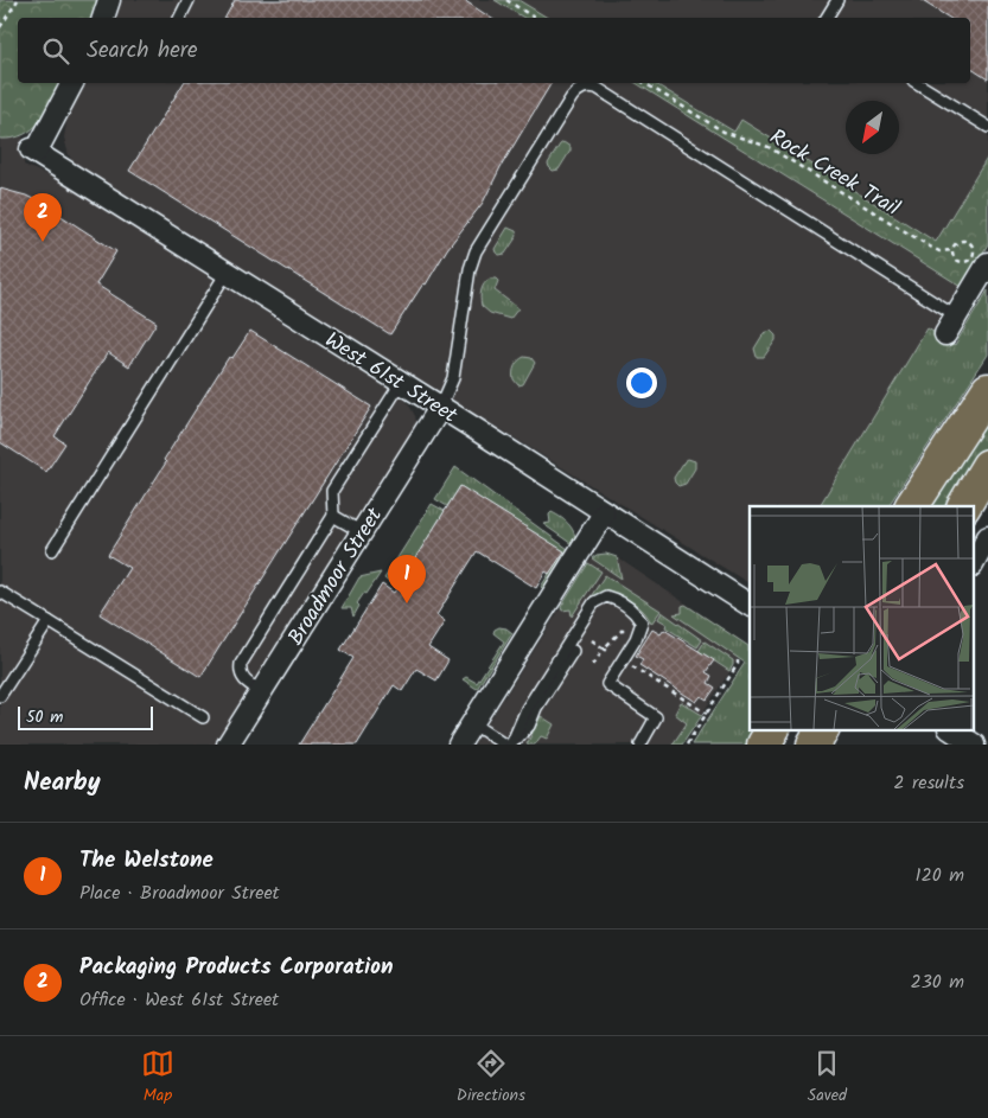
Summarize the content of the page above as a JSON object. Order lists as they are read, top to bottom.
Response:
{
  "streets": {
    "street": ["West 61st Street", "Broadmoor Street"],
    "path": ["Rock Creek Trail"]
  },
  "crossings": [
    ["West 61st Street", "Broadmoor Street"]
  ],
  "scale_bar": "50 m",
  "north": "bottom left",
  "page": {
    "search": "Search here",
    "pins": ["2", "1"],
    "scale": "50 m",
    "heading": ["Nearby", "2 results"],
    "list": [
      {
        "mark": "1",
        "name": "The Welstone",
        "note": "Place · Broadmoor Street",
        "value": "120 m"
      },
      {
        "mark": "2",
        "name": "Packaging Products Corporation",
        "note": "Office · West 61st Street",
        "value": "230 m"
      }
    ],
    "nav": ["Map", "Directions", "Saved"]
  }
}
